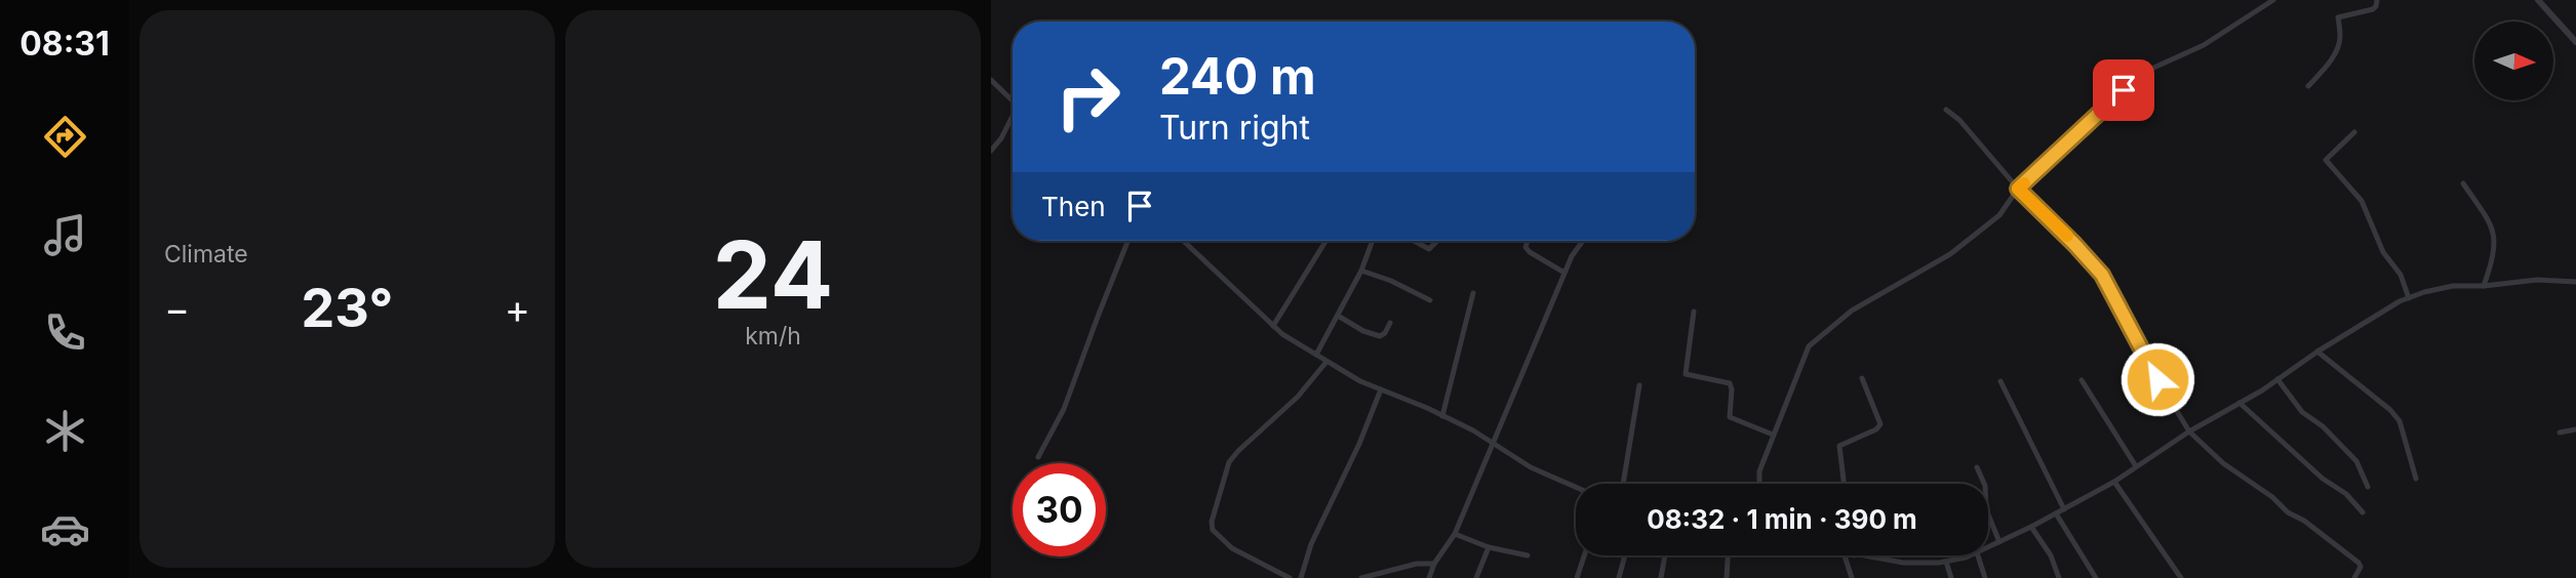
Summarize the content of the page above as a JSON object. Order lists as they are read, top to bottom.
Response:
{
  "north": "right",
  "page": {
    "tabs": "08:31",
    "tile": [
      "Climate",
      ["24", "km/h"]
    ],
    "turn": ["240 m", "Turn right"],
    "then": "Then",
    "heat": ["−", "23°", "+"],
    "limit": "30",
    "trip": "08:32 · 1 min · 390 m"
  }
}
